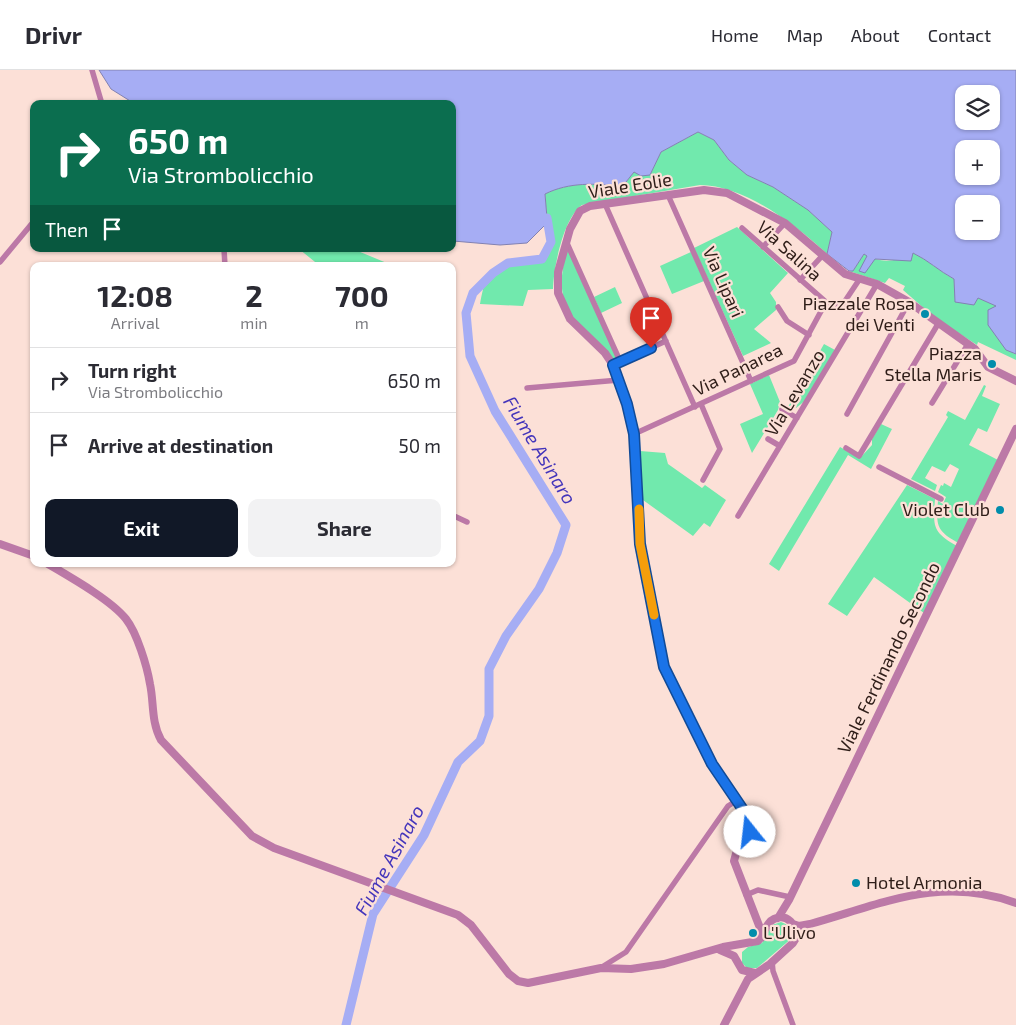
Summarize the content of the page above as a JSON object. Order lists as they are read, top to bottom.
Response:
{
  "streets": {
    "street": [
      "Viale Eolie",
      "Via Salina",
      "Via Lipari",
      "Via Panarea",
      "Via Levanzo",
      "Viale Ferdinando Secondo"
    ]
  },
  "crossings": [
    ["Viale Eolie", "Via Salina"],
    ["Viale Eolie", "Via Lipari"],
    ["Viale Eolie", "Via Panarea"],
    ["Viale Eolie", "Via Levanzo"],
    ["Via Salina", "Via Panarea"],
    ["Via Lipari", "Via Panarea"]
  ],
  "water": ["Fiume Asinaro"],
  "places": [
    "Piazzale Rosa dei Venti",
    "Piazza Stella Maris",
    "Violet Club",
    "Hotel Armonia",
    "L'Ulivo"
  ],
  "page": {
    "header": "Drivr",
    "nav": [
      "Home",
      "Map",
      "About",
      "Contact"
    ],
    "map_buttons": ["+", "−"],
    "turn": ["650 m", "Via Strombolicchio"],
    "then": "Then",
    "eta": [
      "12:08",
      "Arrival",
      "2",
      "min",
      "700",
      "m"
    ],
    "list": [
      {
        "name": "Turn right",
        "note": "Via Strombolicchio",
        "value": "650 m"
      },
      {
        "name": "Arrive at destination",
        "value": "50 m"
      }
    ],
    "buttons": ["Exit", "Share"]
  }
}
